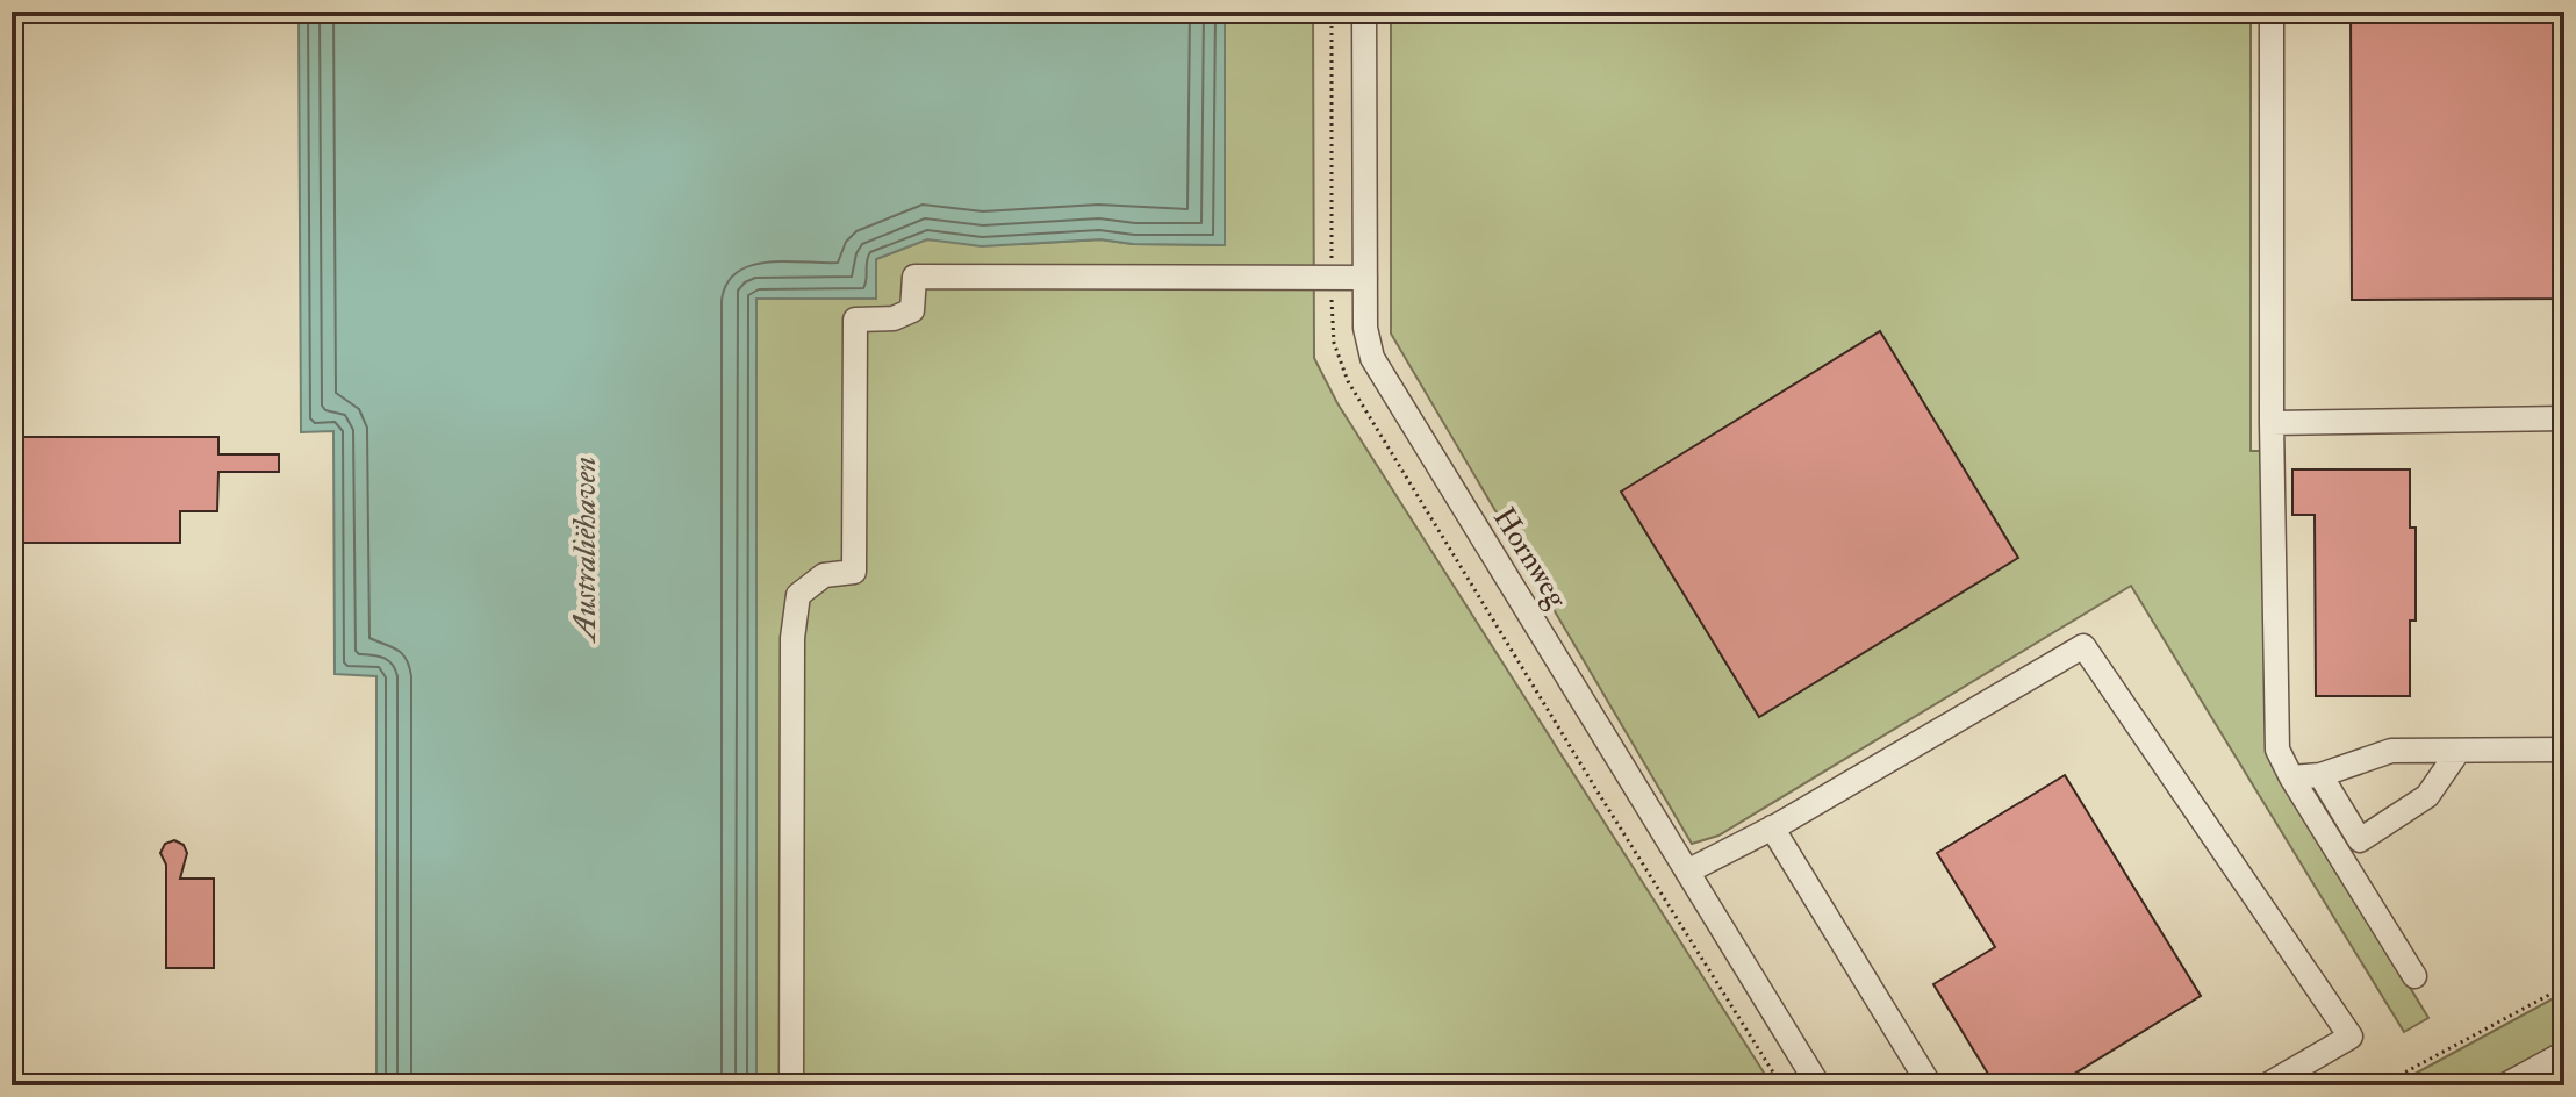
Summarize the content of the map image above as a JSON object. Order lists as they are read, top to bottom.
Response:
{
  "streets": {
    "street": ["Hornweg"]
  },
  "water": ["Australiëhaven"]
}
